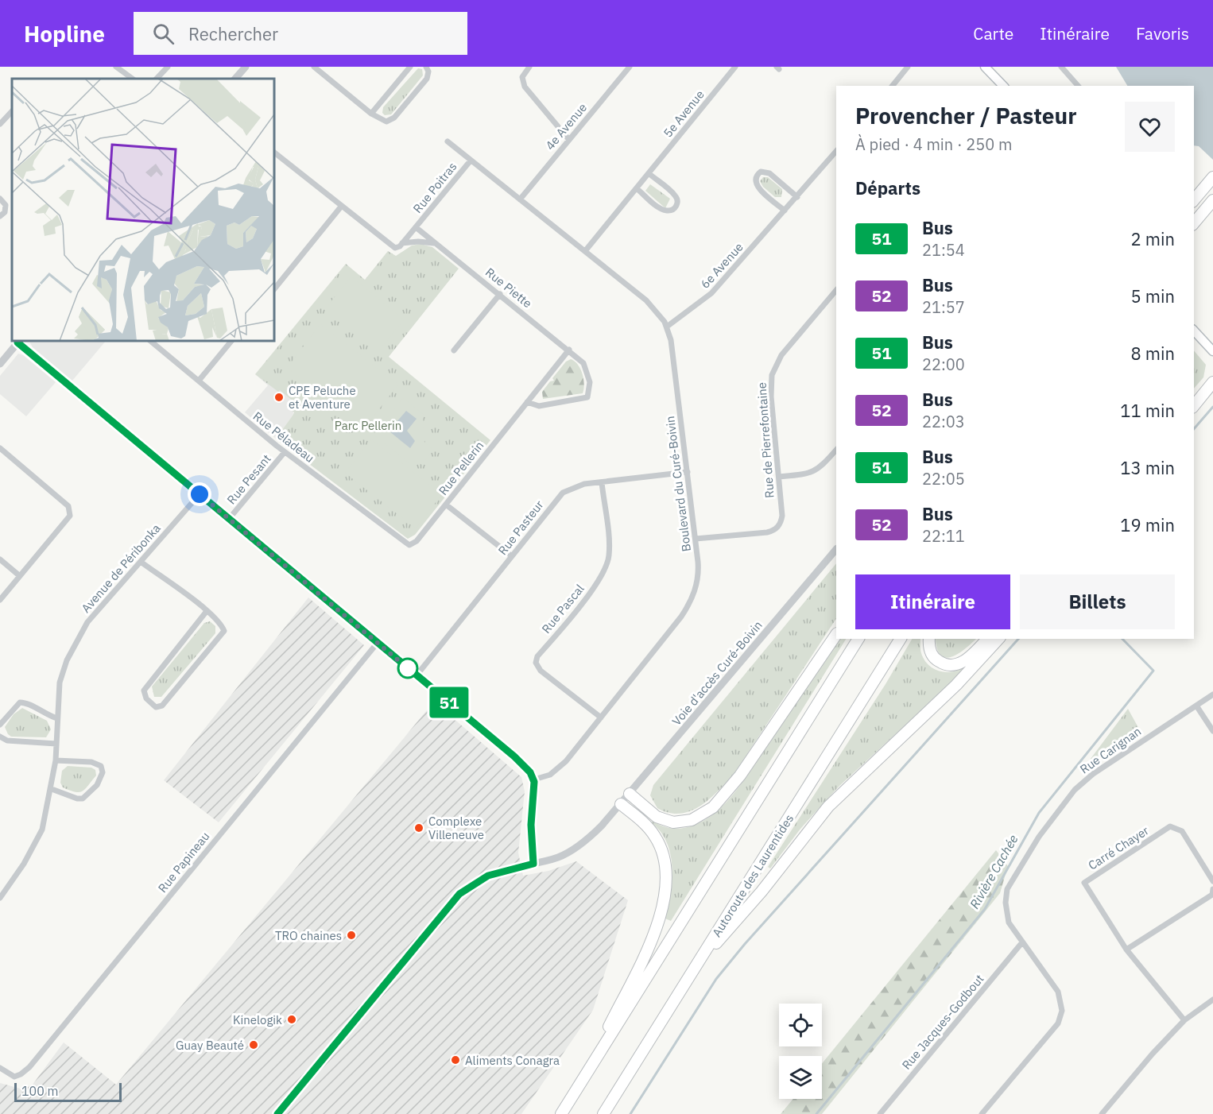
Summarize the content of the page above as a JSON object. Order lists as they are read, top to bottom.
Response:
{
  "streets": {
    "highway": ["Autoroute des Laurentides"],
    "street": [
      "5e Avenue",
      "4e Avenue",
      "Rue Poitras",
      "6e Avenue",
      "Rue Piette",
      "Rue Péladeau",
      "Rue de Pierrefontaine",
      "Rue Pellerin",
      "Rue Pesant",
      "Boulevard du Curé-Boivin",
      "Rue Pasteur",
      "Avenue de Péribonka",
      "Rue Pascal",
      "Voie d'accès Curé-Boivin",
      "Rue Carignan",
      "Carré Chayer",
      "Rue Papineau",
      "Rue Jacques-Godbout"
    ]
  },
  "crossings": [
    ["5e Avenue", "Boulevard du Curé-Boivin"],
    ["4e Avenue", "Boulevard du Curé-Boivin"],
    ["Rue Poitras", "Rue Piette"],
    ["Rue Poitras", "Boulevard du Curé-Boivin"],
    ["6e Avenue", "Boulevard du Curé-Boivin"],
    ["Rue Piette", "Rue Pellerin"],
    ["Rue Péladeau", "Rue Pellerin"],
    ["Rue Péladeau", "Rue Pesant"],
    ["Rue de Pierrefontaine", "Boulevard du Curé-Boivin"],
    ["Boulevard du Curé-Boivin", "Rue Pasteur"],
    ["Boulevard du Curé-Boivin", "Rue Pascal"],
    ["Rue Pasteur", "Rue Pascal"],
    ["Rue Carignan", "Rue Jacques-Godbout"]
  ],
  "water": ["Rivière Cachée"],
  "parks": ["Parc Pellerin"],
  "places": [
    "CPE Peluche et Aventure",
    "Complexe Villeneuve",
    "TRO chaines",
    "Kinelogik",
    "Guay Beauté",
    "Aliments Conagra"
  ],
  "lines": ["bus line 51"],
  "scale_bar": "100 m",
  "page": {
    "header": "Hopline",
    "search": "Rechercher",
    "nav": ["Carte", "Itinéraire", "Favoris"],
    "on_map": "51",
    "heading": [
      ["Provencher / Pasteur", "À pied · 4 min · 250 m"],
      "Départs"
    ],
    "list": [
      {
        "mark": "51",
        "name": "Bus",
        "note": "21:54",
        "value": "2 min"
      },
      {
        "mark": "52",
        "name": "Bus",
        "note": "21:57",
        "value": "5 min"
      },
      {
        "mark": "51",
        "name": "Bus",
        "note": "22:00",
        "value": "8 min"
      },
      {
        "mark": "52",
        "name": "Bus",
        "note": "22:03",
        "value": "11 min"
      },
      {
        "mark": "51",
        "name": "Bus",
        "note": "22:05",
        "value": "13 min"
      },
      {
        "mark": "52",
        "name": "Bus",
        "note": "22:11",
        "value": "19 min"
      }
    ],
    "buttons": ["Itinéraire", "Billets"],
    "scale": "100 m"
  }
}
